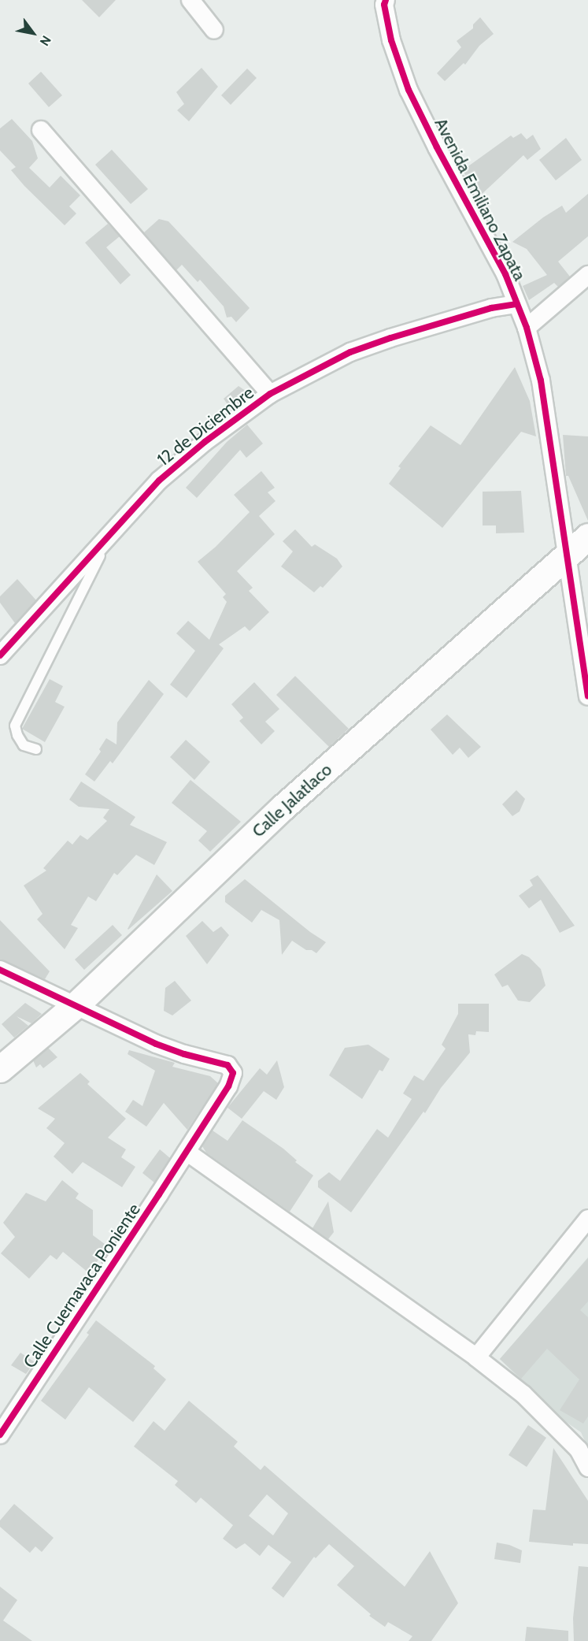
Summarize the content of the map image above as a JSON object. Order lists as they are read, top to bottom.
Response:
{
  "streets": {
    "main road": ["Calle Jalatlaco"],
    "street": ["Avenida Emiliano Zapata", "12 de Diciembre", "Calle Cuernavaca Poniente"]
  },
  "crossings": [
    ["Avenida Emiliano Zapata", "12 de Diciembre"],
    ["Avenida Emiliano Zapata", "Calle Jalatlaco"],
    ["Calle Jalatlaco", "Calle Cuernavaca Poniente"]
  ],
  "north": "bottom right"
}
